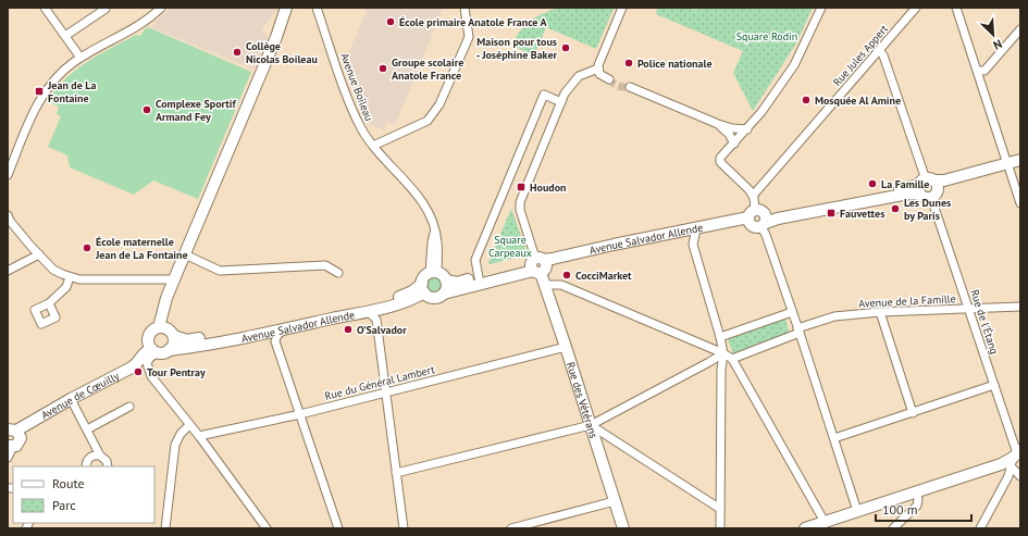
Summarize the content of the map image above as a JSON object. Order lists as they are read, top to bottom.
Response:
{
  "streets": {
    "main road": ["Avenue Salvador Allende", "Avenue de Cœuilly", "Rue des Vétérans"],
    "street": [
      "Rue Jules Appert",
      "Avenue Boileau",
      "Avenue de la Famille",
      "Rue de l'Étang",
      "Rue du Général Lambert"
    ]
  },
  "crossings": [
    ["Rue Jules Appert", "Rue de l'Étang"],
    ["Avenue Boileau", "Avenue Salvador Allende"],
    ["Avenue Salvador Allende", "Rue de l'Étang"],
    ["Avenue Salvador Allende", "Avenue de Cœuilly"],
    ["Avenue Salvador Allende", "Rue des Vétérans"],
    ["Avenue de la Famille", "Rue de l'Étang"],
    ["Rue du Général Lambert", "Rue des Vétérans"]
  ],
  "parks": ["Square Rodin", "Square Carpeaux"],
  "places": {
    "other": [
      "École primaire Anatole France A",
      "Maison pour tous - Joséphine Baker",
      "Collège Nicolas Boileau",
      "Police nationale",
      "Groupe scolaire Anatole France",
      "Mosquée Al Amine",
      "Complexe Sportif Armand Fey",
      "La Famille",
      "Les Dunes by Paris",
      "École maternelle Jean de La Fontaine",
      "CocciMarket",
      "O’Salvador",
      "Tour Pentray"
    ],
    "transit": ["Jean de La Fontaine", "Houdon", "Fauvettes"]
  },
  "legend": ["Route", "Parc"],
  "scale_bar": "100 m",
  "north": "bottom right"
}
